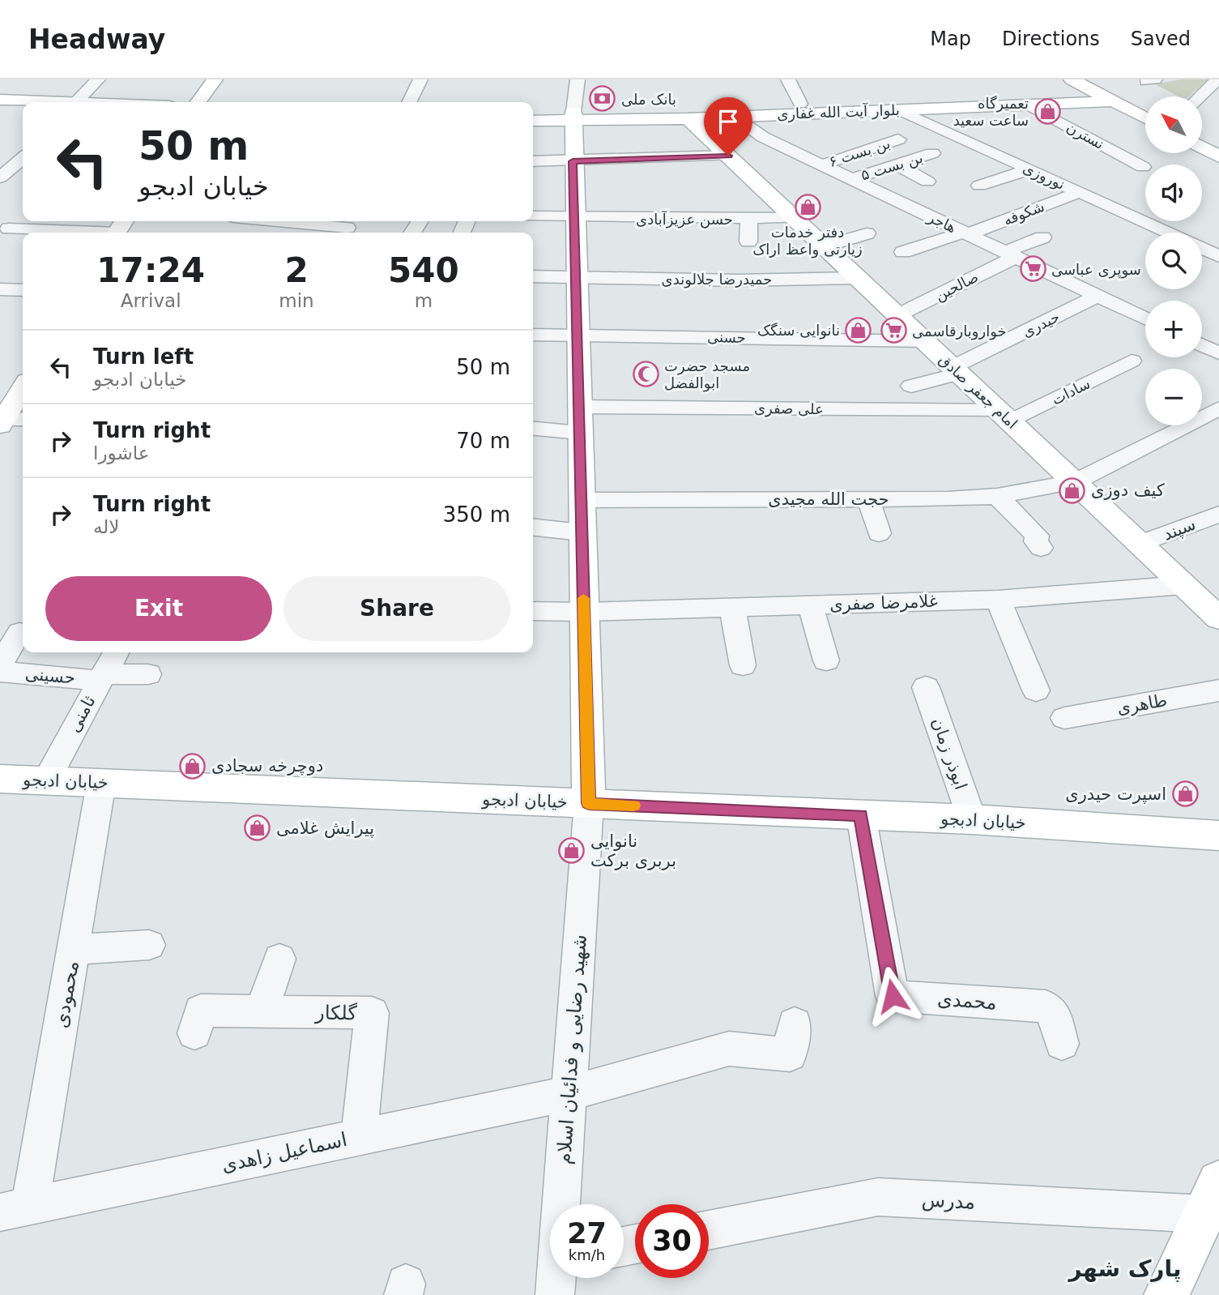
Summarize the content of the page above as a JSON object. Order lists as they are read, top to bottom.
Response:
{
  "streets": {
    "street": [
      "بلوار آیت الله غفاری",
      "نسترن",
      "بن بست ۶",
      "بن بست ۵",
      "نوروزی",
      "شکوفه",
      "حسن عزیزآبادی",
      "هاجر",
      "حمیدرضا جلالوندی",
      "صالحین",
      "حیدری",
      "حسنی",
      "امام جعفر صادق",
      "سادات",
      "علی صفری",
      "حجت الله مجیدی",
      "سپند",
      "غلامرضا صفری",
      "حسینی",
      "طاهری",
      "ثامنی",
      "ابوذر زمان",
      "خیابان ادبجو",
      "محمودی",
      "محمدی",
      "گلکار",
      "شهید رضایی و فدائیان اسلام",
      "اسماعیل زاهدی",
      "مدرس"
    ]
  },
  "crossings": [
    ["بلوار آیت الله غفاری", "نسترن"],
    ["بلوار آیت الله غفاری", "نوروزی"],
    ["بلوار آیت الله غفاری", "هاجر"],
    ["بلوار آیت الله غفاری", "امام جعفر صادق"],
    ["بن بست ۶", "هاجر"],
    ["بن بست ۵", "هاجر"],
    ["نوروزی", "شکوفه"],
    ["شکوفه", "هاجر"],
    ["حسن عزیزآبادی", "امام جعفر صادق"],
    ["هاجر", "صالحین"],
    ["هاجر", "حیدری"],
    ["حمیدرضا جلالوندی", "امام جعفر صادق"],
    ["صالحین", "امام جعفر صادق"],
    ["حیدری", "امام جعفر صادق"],
    ["حسنی", "امام جعفر صادق"],
    ["امام جعفر صادق", "سادات"],
    ["امام جعفر صادق", "علی صفری"],
    ["امام جعفر صادق", "حجت الله مجیدی"],
    ["امام جعفر صادق", "سپند"],
    ["امام جعفر صادق", "غلامرضا صفری"],
    ["سادات", "علی صفری"],
    ["حسینی", "ثامنی"],
    ["ثامنی", "خیابان ادبجو"],
    ["ابوذر زمان", "خیابان ادبجو"],
    ["خیابان ادبجو", "محمودی"],
    ["خیابان ادبجو", "محمدی"],
    ["خیابان ادبجو", "شهید رضایی و فدائیان اسلام"],
    ["محمودی", "اسماعیل زاهدی"],
    ["گلکار", "اسماعیل زاهدی"],
    ["شهید رضایی و فدائیان اسلام", "اسماعیل زاهدی"]
  ],
  "districts": ["پارک شهر"],
  "places": {
    "bank": ["بانک ملی"],
    "shop": [
      "تعمیرگاه ساعت سعید",
      "دفتر خدمات زیارتی واعظ اراک",
      "نانوایی سنگک",
      "کیف دوزی",
      "دوچرخه سجادی",
      "اسپرت حیدری",
      "پیرایش غلامی",
      "نانوایی بربری برکت"
    ],
    "supermarket": ["سوپری عباسی", "خواروبارقاسمی"],
    "mosque": ["مسجد حضرت ابوالفضل"]
  },
  "north": "top left",
  "page": {
    "header": "Headway",
    "nav": ["Map", "Directions", "Saved"],
    "map_buttons": ["+", "−"],
    "turn": ["50 m", "خیابان ادبجو"],
    "eta": [
      "17:24",
      "Arrival",
      "2",
      "min",
      "540",
      "m"
    ],
    "list": [
      {
        "name": "Turn left",
        "note": "خیابان ادبجو",
        "value": "50 m"
      },
      {
        "name": "Turn right",
        "note": "عاشورا",
        "value": "70 m"
      },
      {
        "name": "Turn right",
        "note": "لاله",
        "value": "350 m"
      }
    ],
    "buttons": ["Exit", "Share"],
    "speed": "27 km/h",
    "limit": "30"
  }
}
